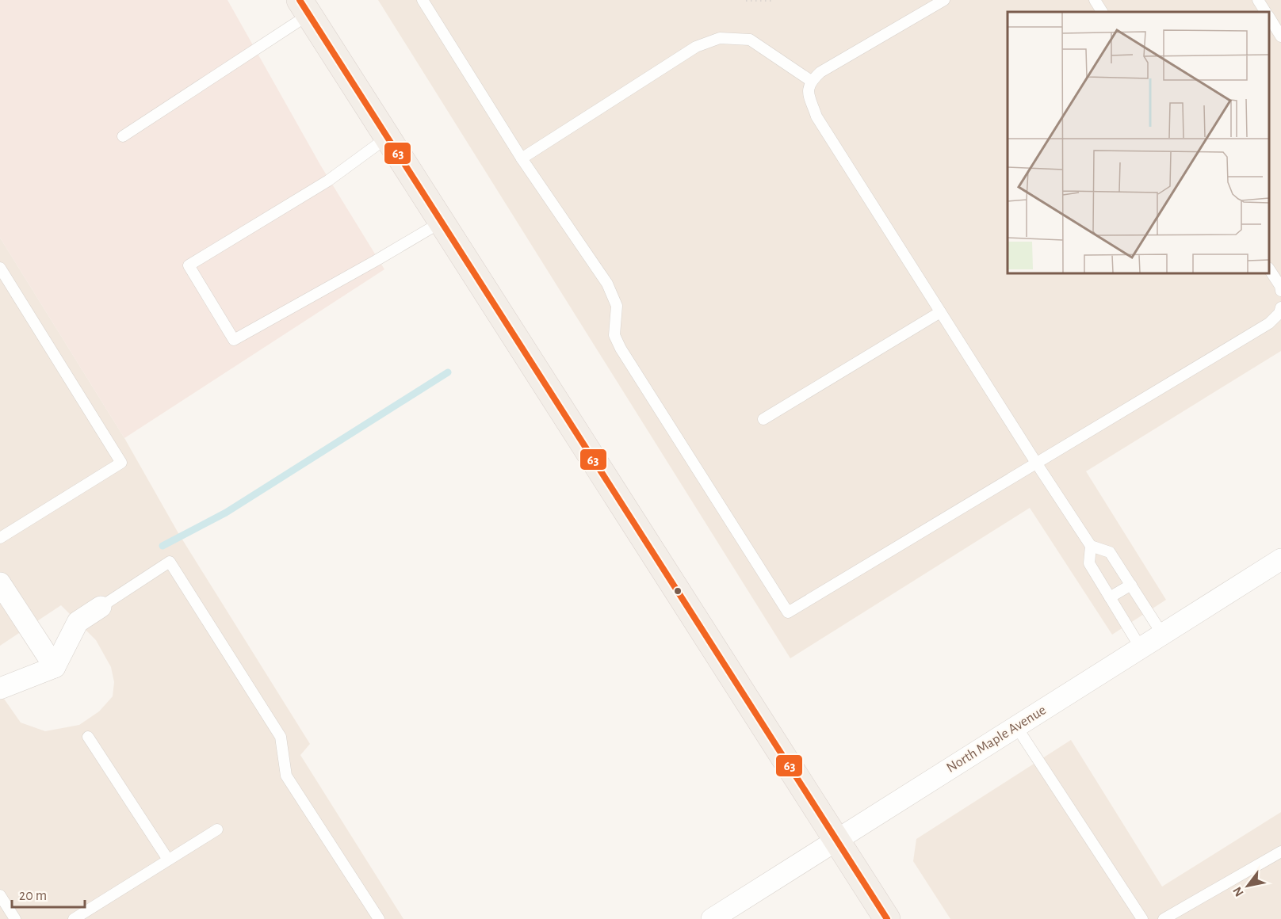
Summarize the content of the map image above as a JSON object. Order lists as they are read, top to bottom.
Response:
{
  "streets": {
    "street": ["North Maple Avenue"]
  },
  "lines": ["transit line 63"],
  "scale_bar": "20 m",
  "north": "bottom left"
}
